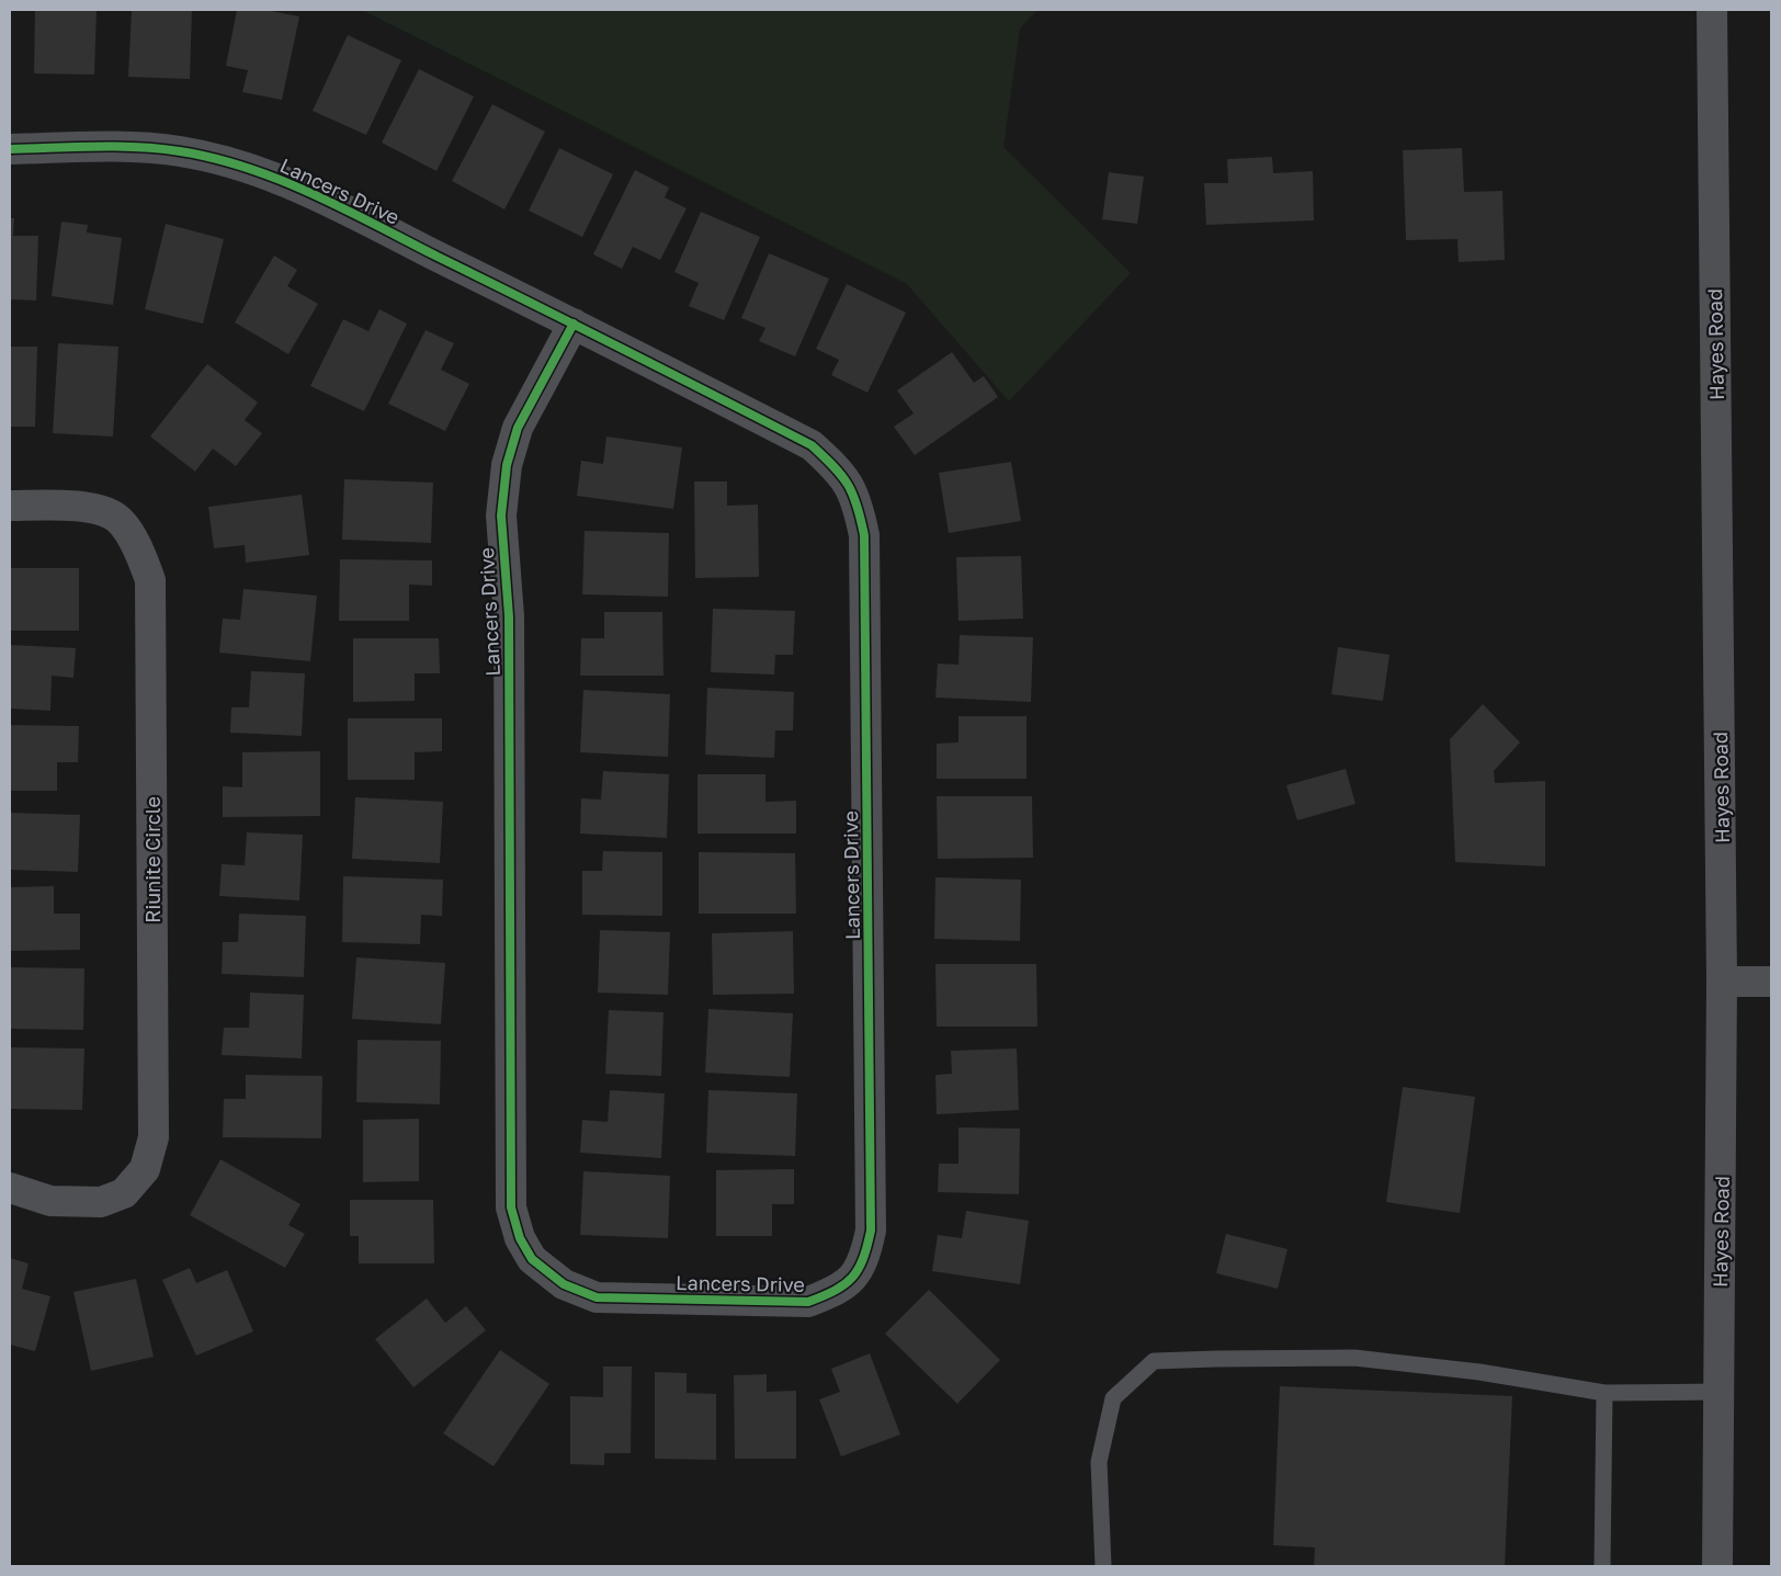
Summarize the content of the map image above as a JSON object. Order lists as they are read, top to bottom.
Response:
{
  "streets": {
    "street": ["Lancers Drive", "Hayes Road", "Riunite Circle"]
  }
}
